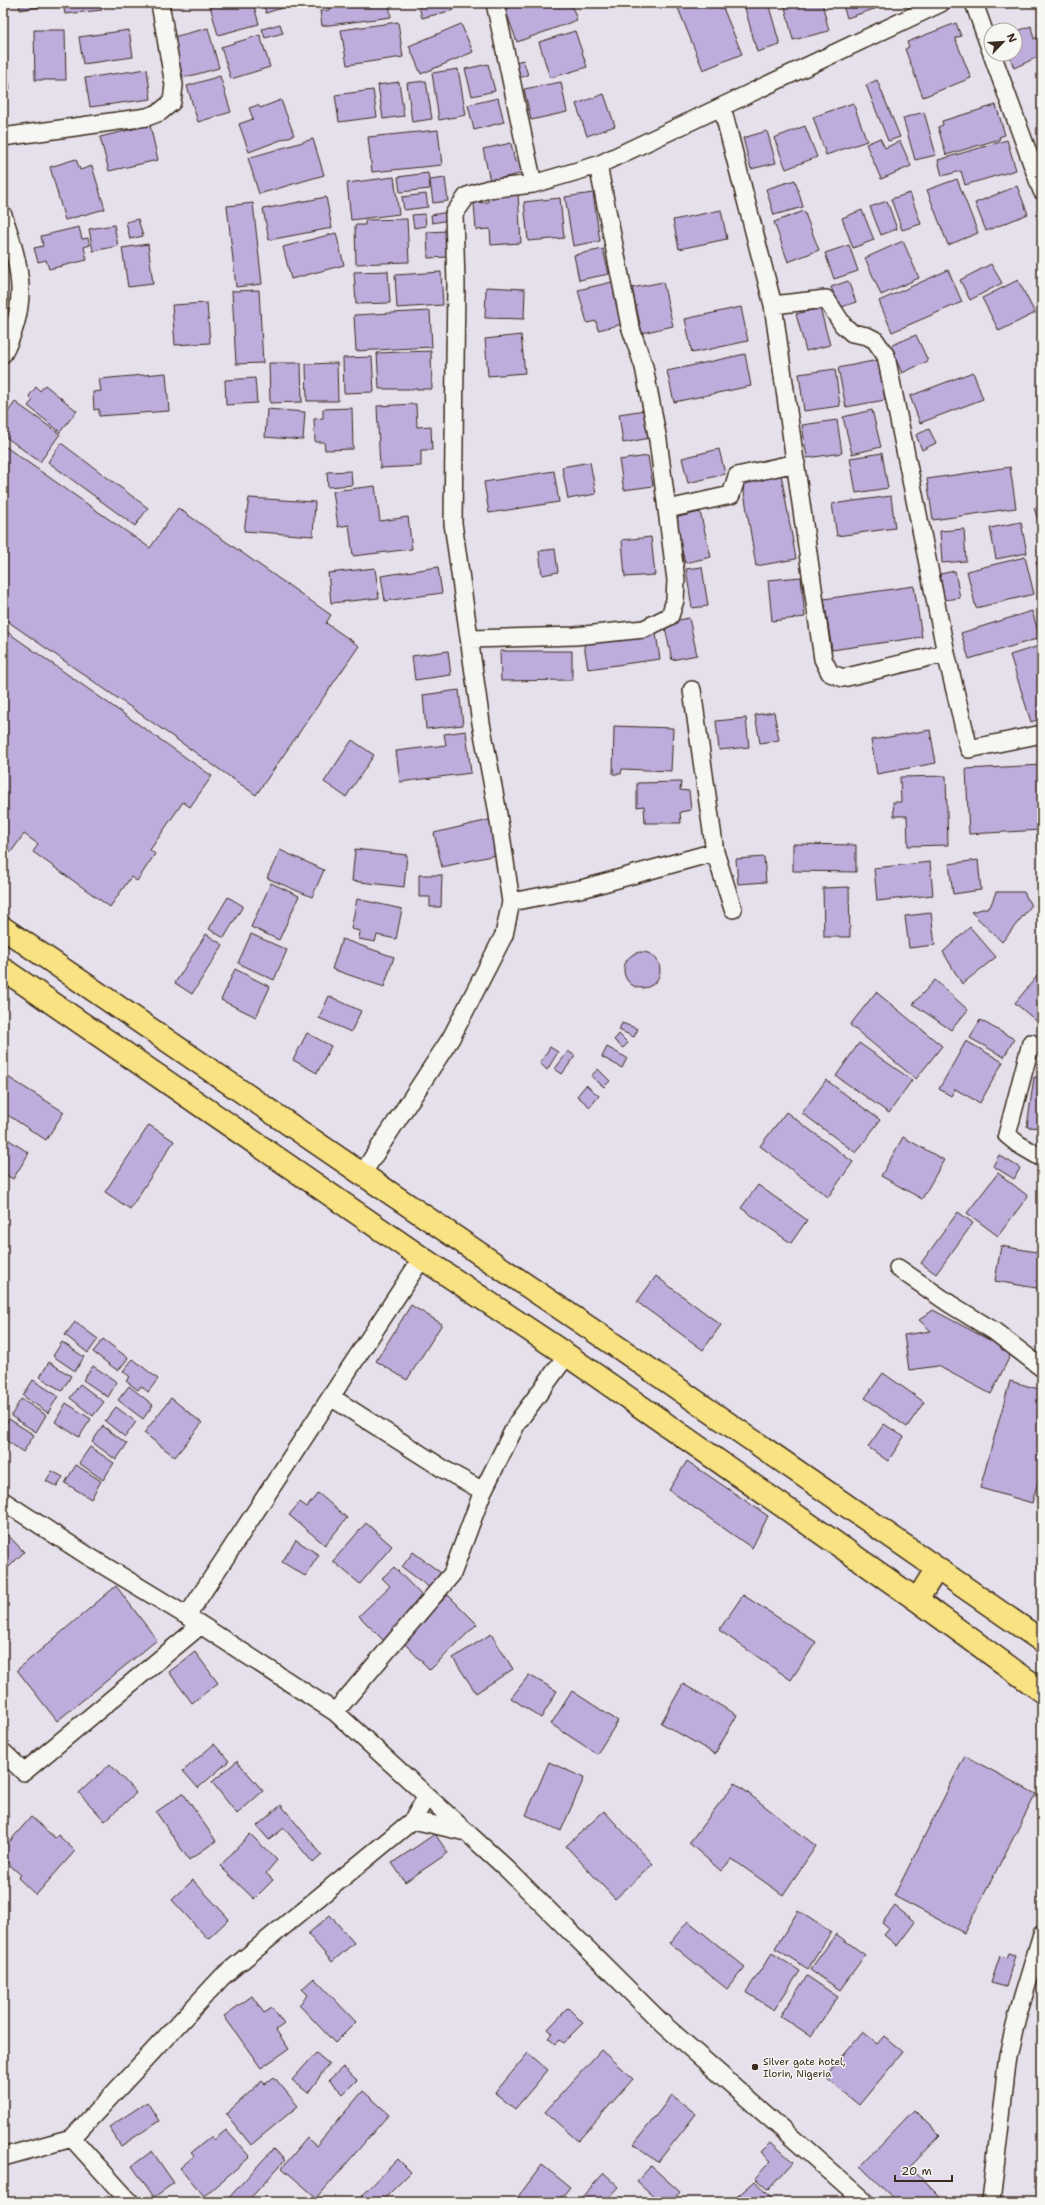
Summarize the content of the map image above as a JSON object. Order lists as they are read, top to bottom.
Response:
{
  "places": ["Silver gate hotel, Ilorin, Nigeria"],
  "scale_bar": "20 m",
  "north": "top right"
}
